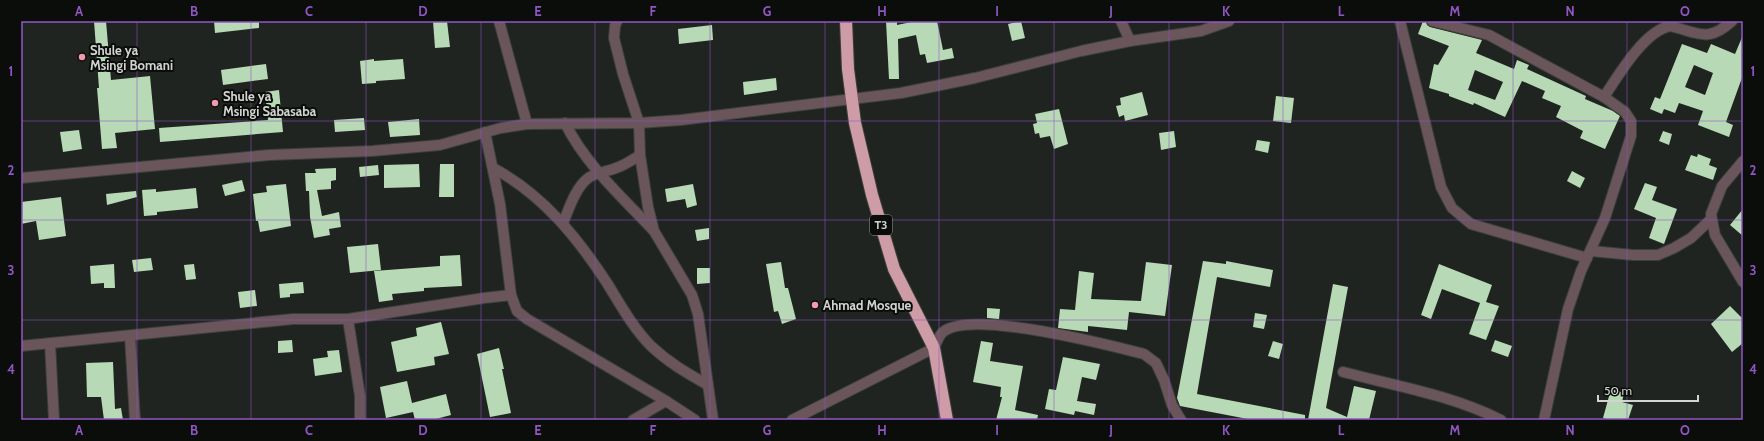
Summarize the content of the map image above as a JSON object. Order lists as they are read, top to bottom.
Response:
{
  "streets": {
    "highway": ["T3"]
  },
  "places": ["Shule ya Msingi Bomani", "Shule ya Msingi Sabasaba", "Ahmad Mosque"],
  "scale_bar": "50 m",
  "grid": {
    "columns": [
      "A",
      "B",
      "C",
      "D",
      "E",
      "F",
      "G",
      "H",
      "I",
      "J",
      "K",
      "L",
      "M",
      "N",
      "O"
    ],
    "rows": [
      "1",
      "2",
      "3",
      "4"
    ]
  }
}
